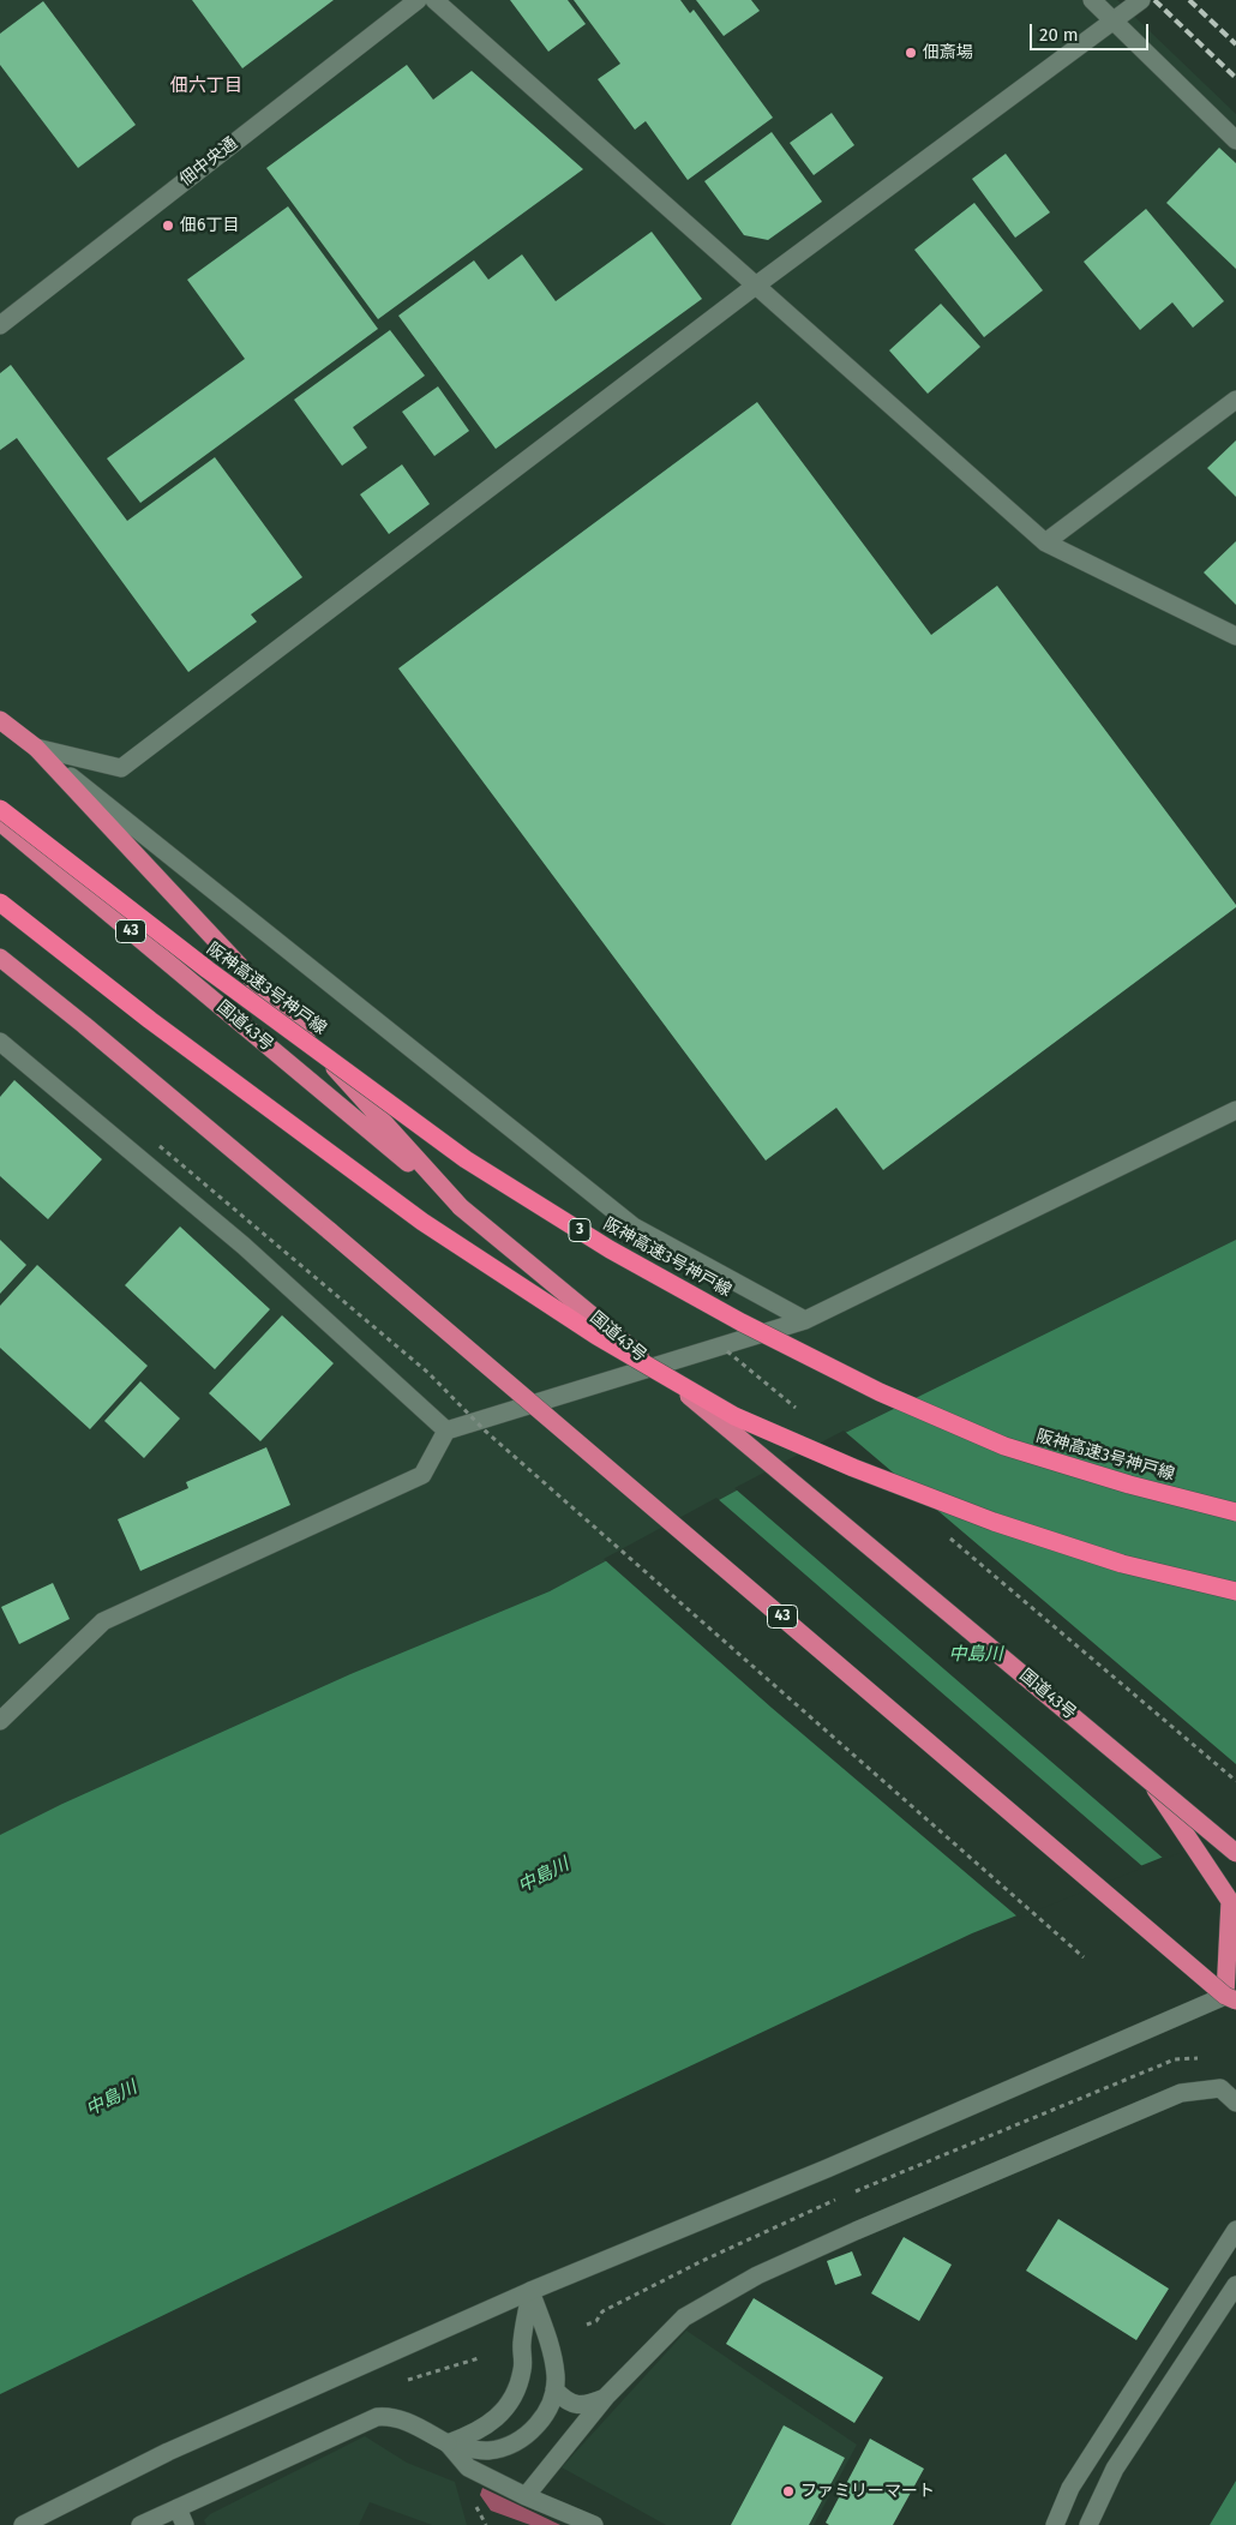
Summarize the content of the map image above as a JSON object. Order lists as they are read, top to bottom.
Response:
{
  "streets": {
    "highway": [
      "43",
      "阪神高速3号神戸線",
      "国道43号",
      "3"
    ],
    "street": ["佃中央通"]
  },
  "districts": ["佃六丁目"],
  "water": ["中島川"],
  "places": ["佃斎場", "佃6丁目", "ファミリーマート"],
  "scale_bar": "20 m"
}
